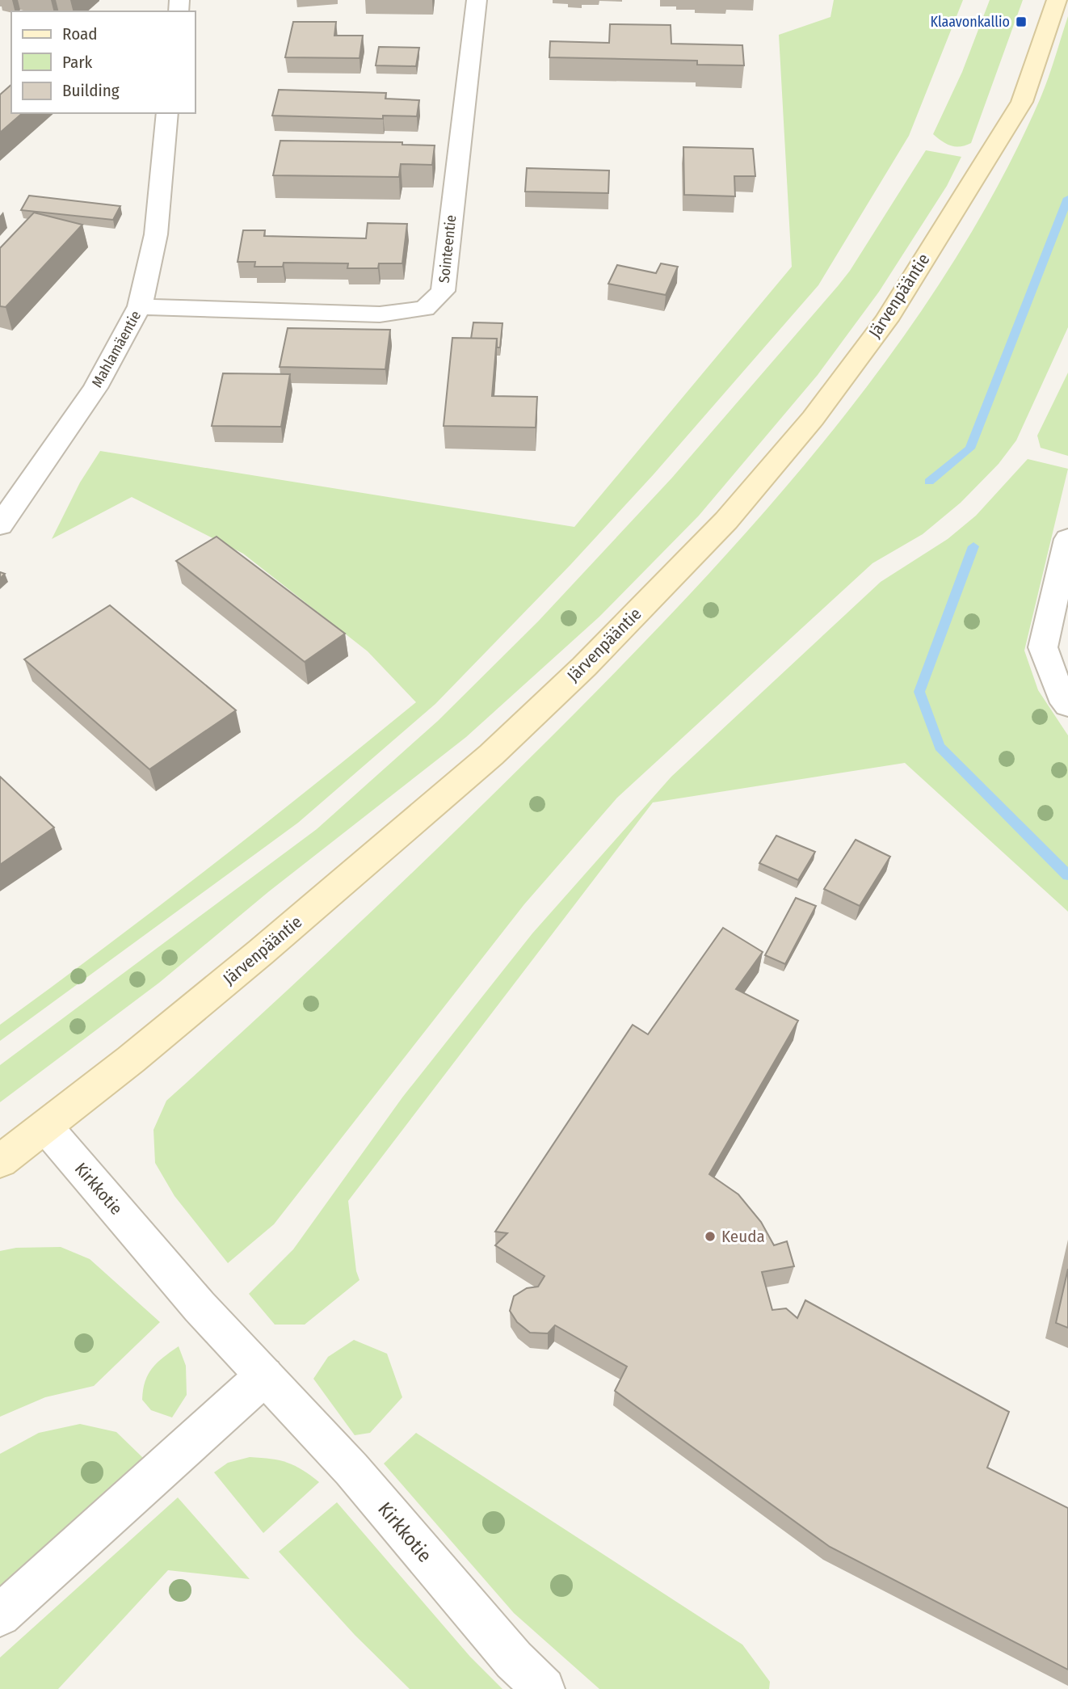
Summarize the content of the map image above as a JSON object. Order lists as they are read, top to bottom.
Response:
{
  "streets": {
    "main road": ["Järvenpääntie"],
    "street": ["Sointeentie", "Mahlamäentie", "Kirkkotie"]
  },
  "crossings": [
    ["Sointeentie", "Mahlamäentie"],
    ["Järvenpääntie", "Kirkkotie"]
  ],
  "places": {
    "transit": ["Klaavonkallio"],
    "other": ["Keuda"]
  },
  "legend": ["Road", "Park", "Building"]
}
